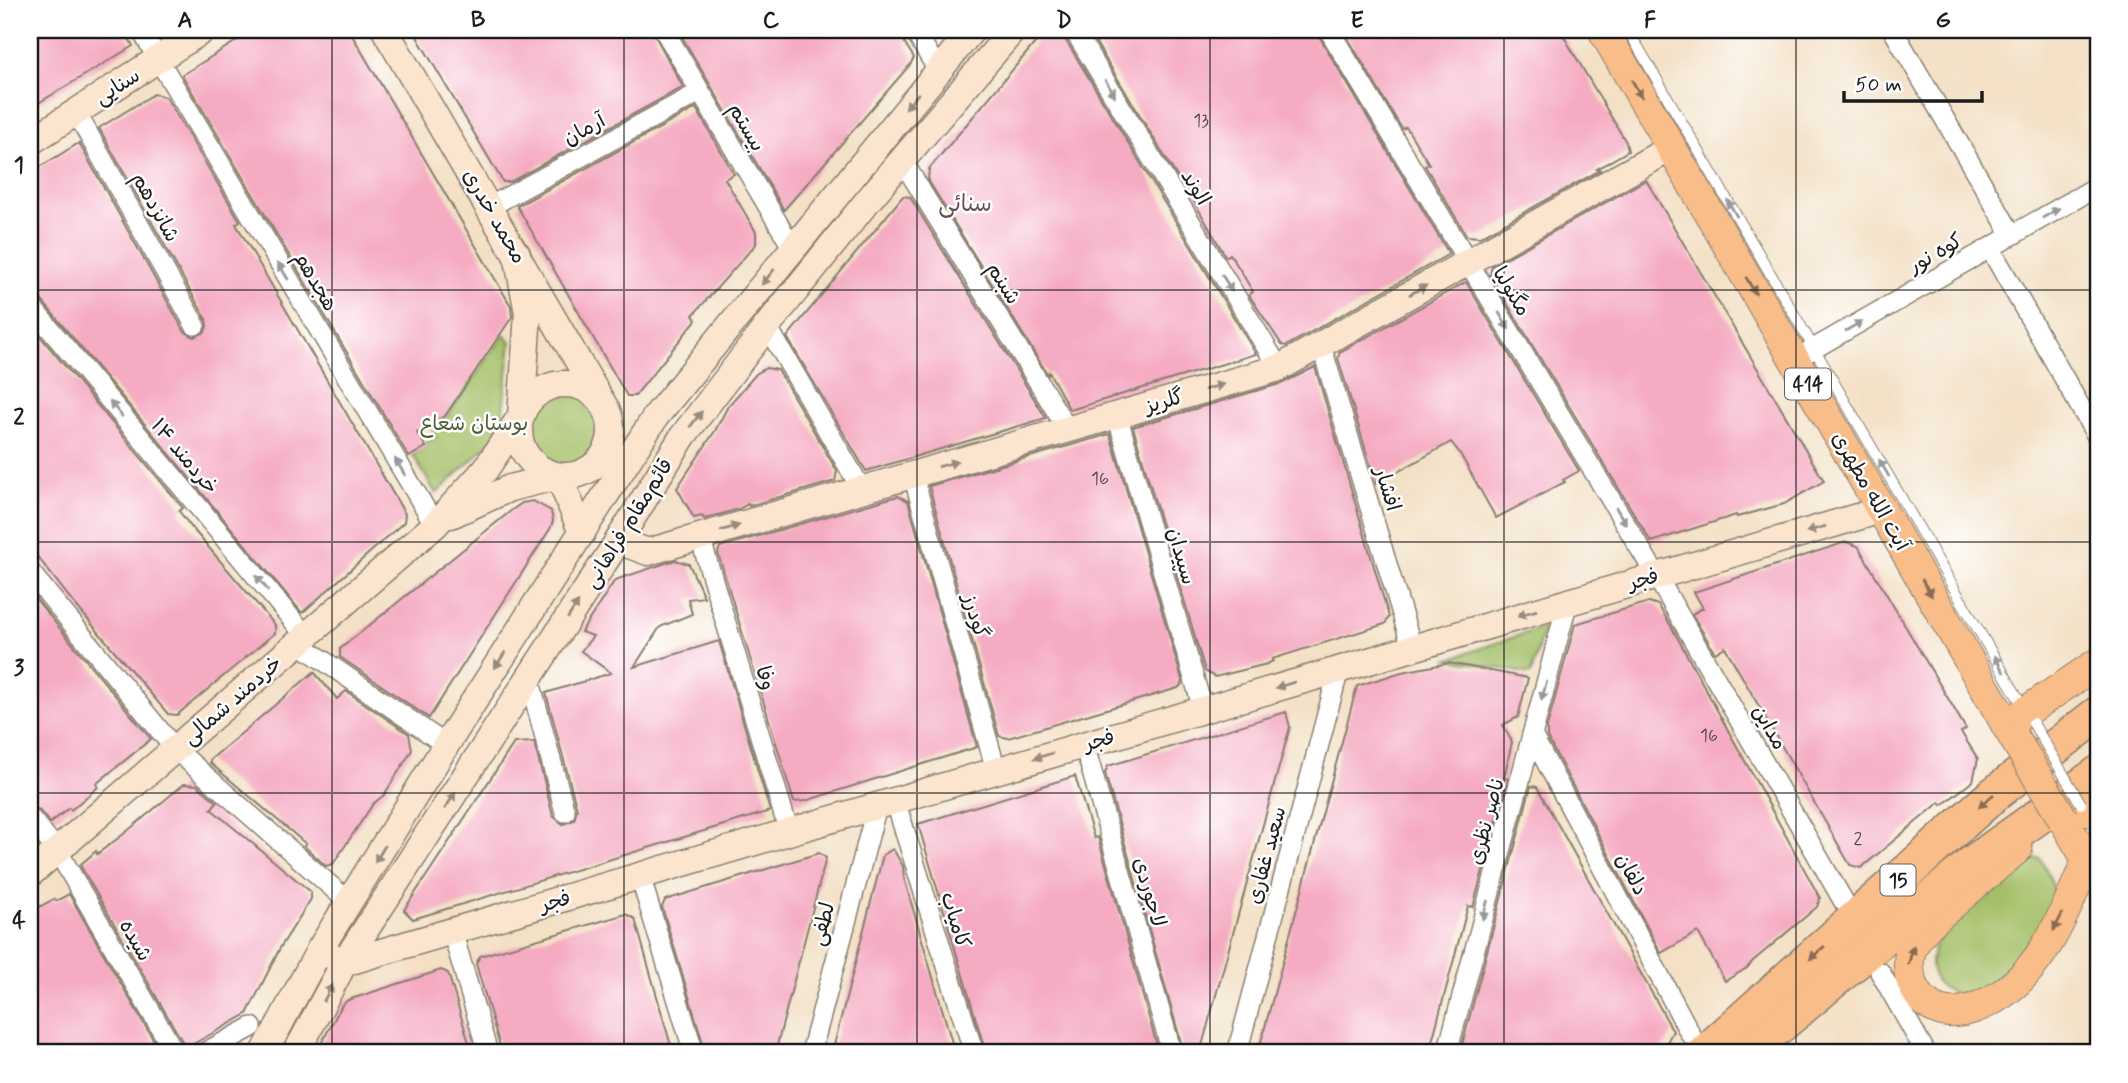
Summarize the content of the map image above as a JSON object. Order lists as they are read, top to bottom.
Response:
{
  "streets": {
    "highway": ["15"],
    "main road": ["414", "آیت الله مطهری"],
    "street": [
      "سنایی",
      "بیستم",
      "آرمان",
      "الوند",
      "شانزدهم",
      "محمد خدری",
      "کوه نور",
      "هجدهم",
      "شبنم",
      "مگنولیا",
      "گلریز",
      "خردمند ۱۴",
      "افشار",
      "قائم‌مقام فراهانی",
      "سپیدان",
      "فجر",
      "گودرز",
      "وفا",
      "خردمند شمالی",
      "مداین",
      "ناصر نظری",
      "سعید غفاری",
      "دلفان",
      "لاجوردی",
      "کامیاب",
      "لطفی",
      "شیده"
    ]
  },
  "crossings": [
    ["سنایی", "شانزدهم"],
    ["سنایی", "هجدهم"],
    ["بیستم", "آرمان"],
    ["بیستم", "قائم‌مقام فراهانی"],
    ["آرمان", "محمد خدری"],
    ["الوند", "گلریز"],
    ["محمد خدری", "قائم‌مقام فراهانی"],
    ["محمد خدری", "خردمند شمالی"],
    ["کوه نور", "آیت الله مطهری"],
    ["هجدهم", "خردمند شمالی"],
    ["شبنم", "گلریز"],
    ["شبنم", "قائم‌مقام فراهانی"],
    ["مگنولیا", "گلریز"],
    ["مگنولیا", "فجر"],
    ["مگنولیا", "مداین"],
    ["گلریز", "افشار"],
    ["گلریز", "آیت الله مطهری"],
    ["گلریز", "قائم‌مقام فراهانی"],
    ["گلریز", "سپیدان"],
    ["گلریز", "گودرز"],
    ["گلریز", "وفا"],
    ["خردمند ۱۴", "قائم‌مقام فراهانی"],
    ["خردمند ۱۴", "خردمند شمالی"],
    ["افشار", "فجر"],
    ["آیت الله مطهری", "فجر"],
    ["قائم‌مقام فراهانی", "فجر"],
    ["سپیدان", "فجر"],
    ["فجر", "گودرز"],
    ["فجر", "وفا"],
    ["فجر", "مداین"],
    ["فجر", "ناصر نظری"],
    ["فجر", "سعید غفاری"],
    ["فجر", "لاجوردی"],
    ["فجر", "کامیاب"],
    ["فجر", "لطفی"],
    ["خردمند شمالی", "شیده"],
    ["ناصر نظری", "دلفان"],
    ["دلفان", "15"],
    ["کامیاب", "لطفی"]
  ],
  "one_way": [
    "الوند",
    "کوه نور",
    "هجدهم",
    "مگنولیا",
    "گلریز",
    "آیت الله مطهری",
    "فجر",
    "ناصر نظری"
  ],
  "districts": ["سنائی"],
  "parks": ["بوستان شعاع"],
  "house_numbers": [
    "13",
    "16",
    "16",
    "2"
  ],
  "scale_bar": "50 m",
  "grid": {
    "columns": [
      "A",
      "B",
      "C",
      "D",
      "E",
      "F",
      "G"
    ],
    "rows": [
      "1",
      "2",
      "3",
      "4"
    ]
  }
}
